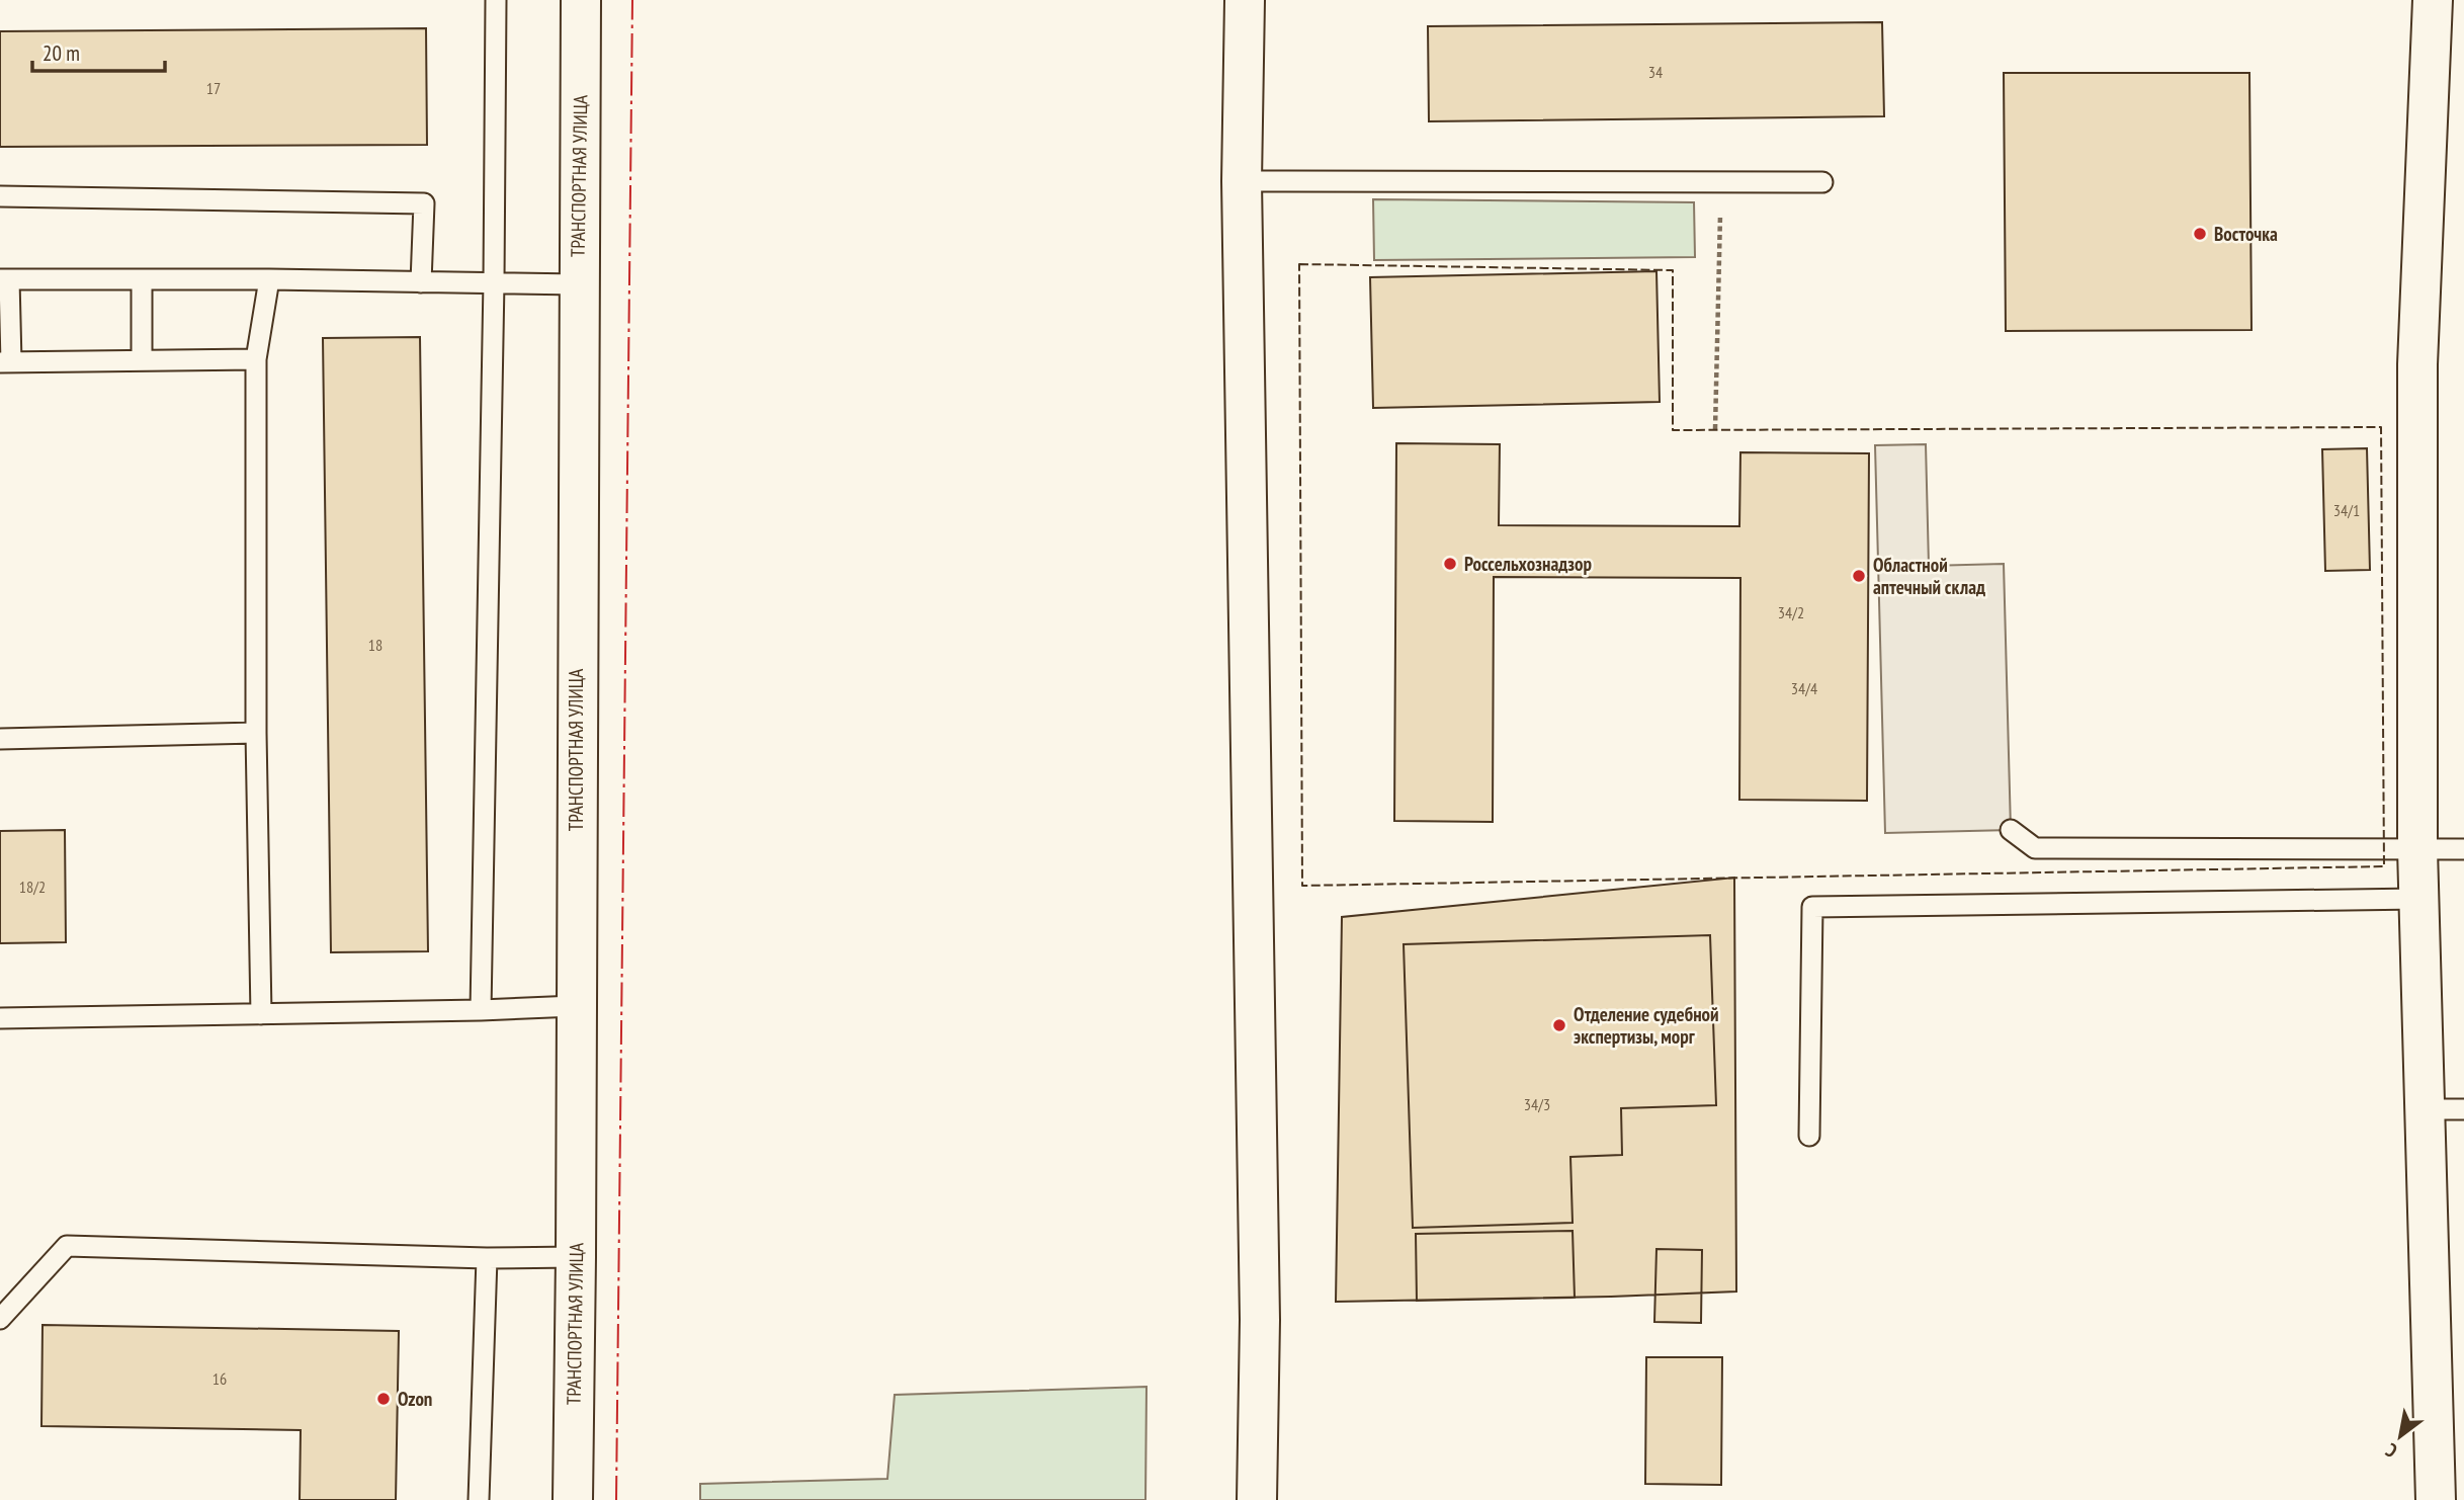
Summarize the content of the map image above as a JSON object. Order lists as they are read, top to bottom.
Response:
{
  "streets": {
    "street": ["ТРАНСПОРТНАЯ УЛИЦА"]
  },
  "places": [
    "Восточка",
    "Россельхознадзор",
    "Областной аптечный склад",
    "Отделение судебной экспертизы, морг",
    "Ozon"
  ],
  "house_numbers": [
    "34",
    "17",
    "34/1",
    "34/2",
    "18",
    "34/4",
    "18/2",
    "34/3",
    "16"
  ],
  "scale_bar": "20 m",
  "north": "bottom left"
}
